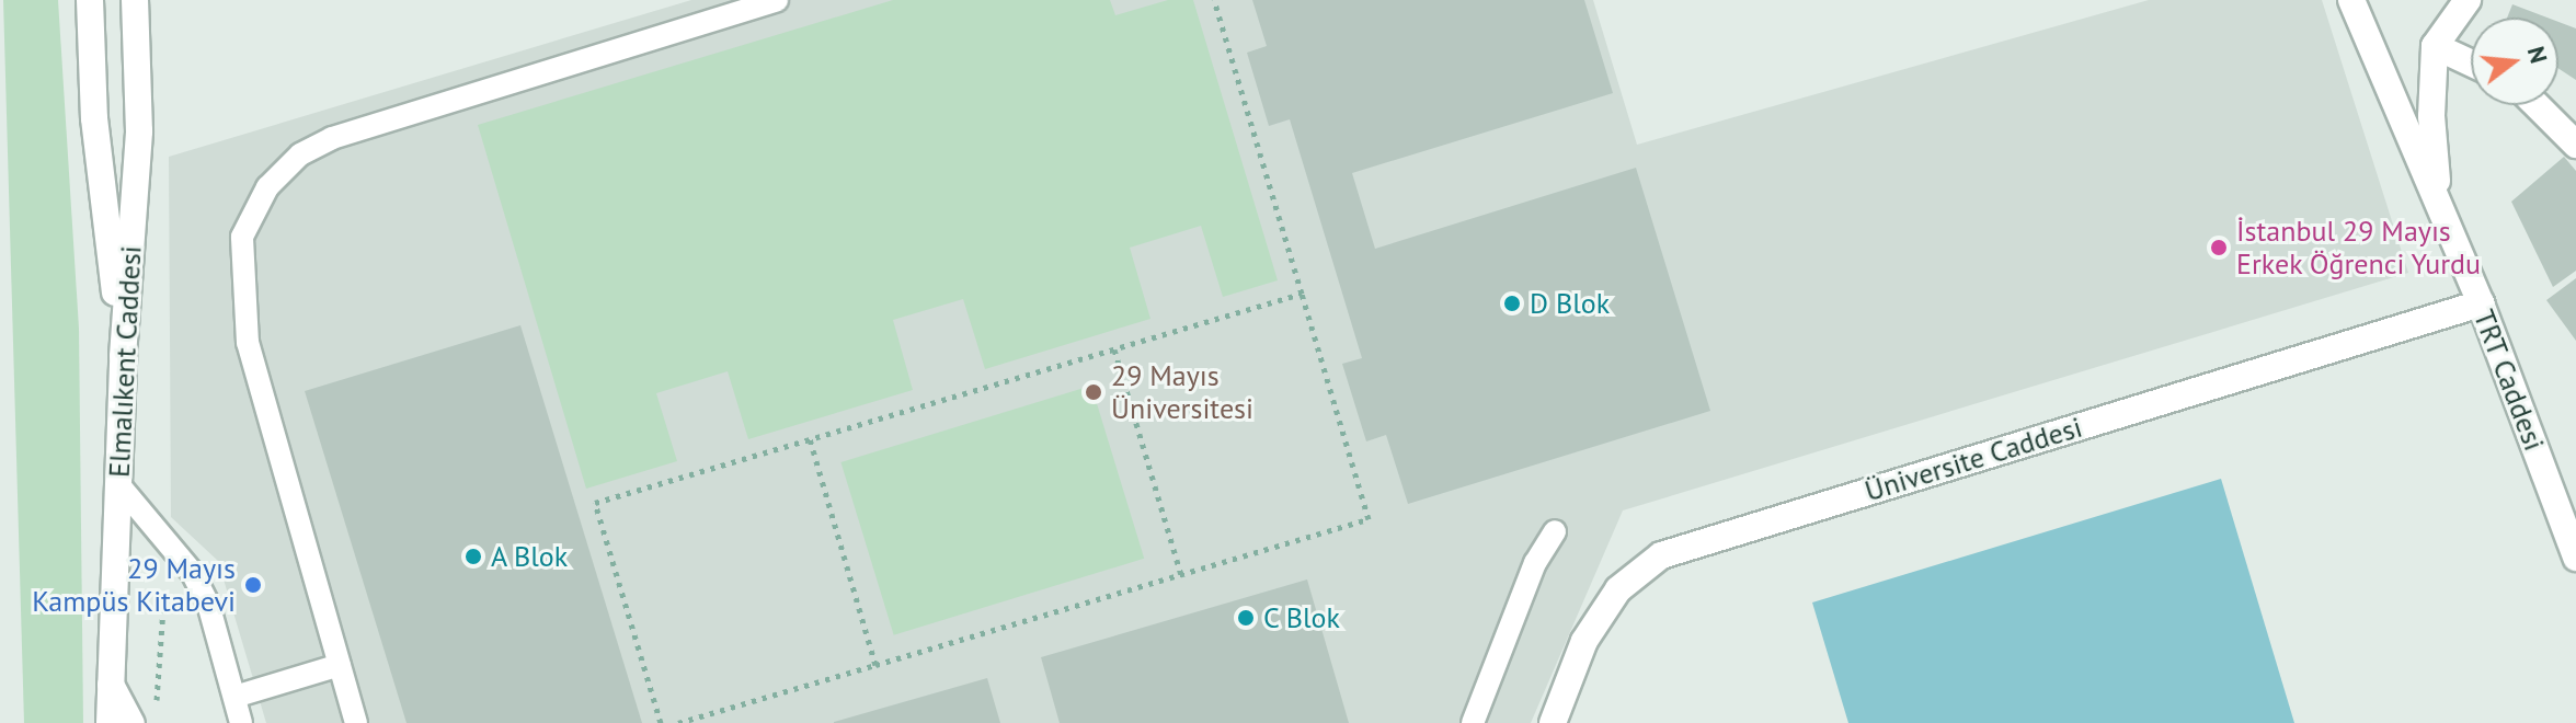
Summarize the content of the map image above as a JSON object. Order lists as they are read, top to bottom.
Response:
{
  "streets": {
    "street": ["Elmalıkent Caddesi", "TRT Caddesi", "Üniversite Caddesi"]
  },
  "crossings": [
    ["TRT Caddesi", "Üniversite Caddesi"]
  ],
  "places": [
    "İstanbul 29 Mayıs Erkek Öğrenci Yurdu",
    "D Blok",
    "29 Mayıs Üniversitesi",
    "A Blok",
    "29 Mayıs Kampüs Kitabevi",
    "C Blok"
  ],
  "north": "right"
}
